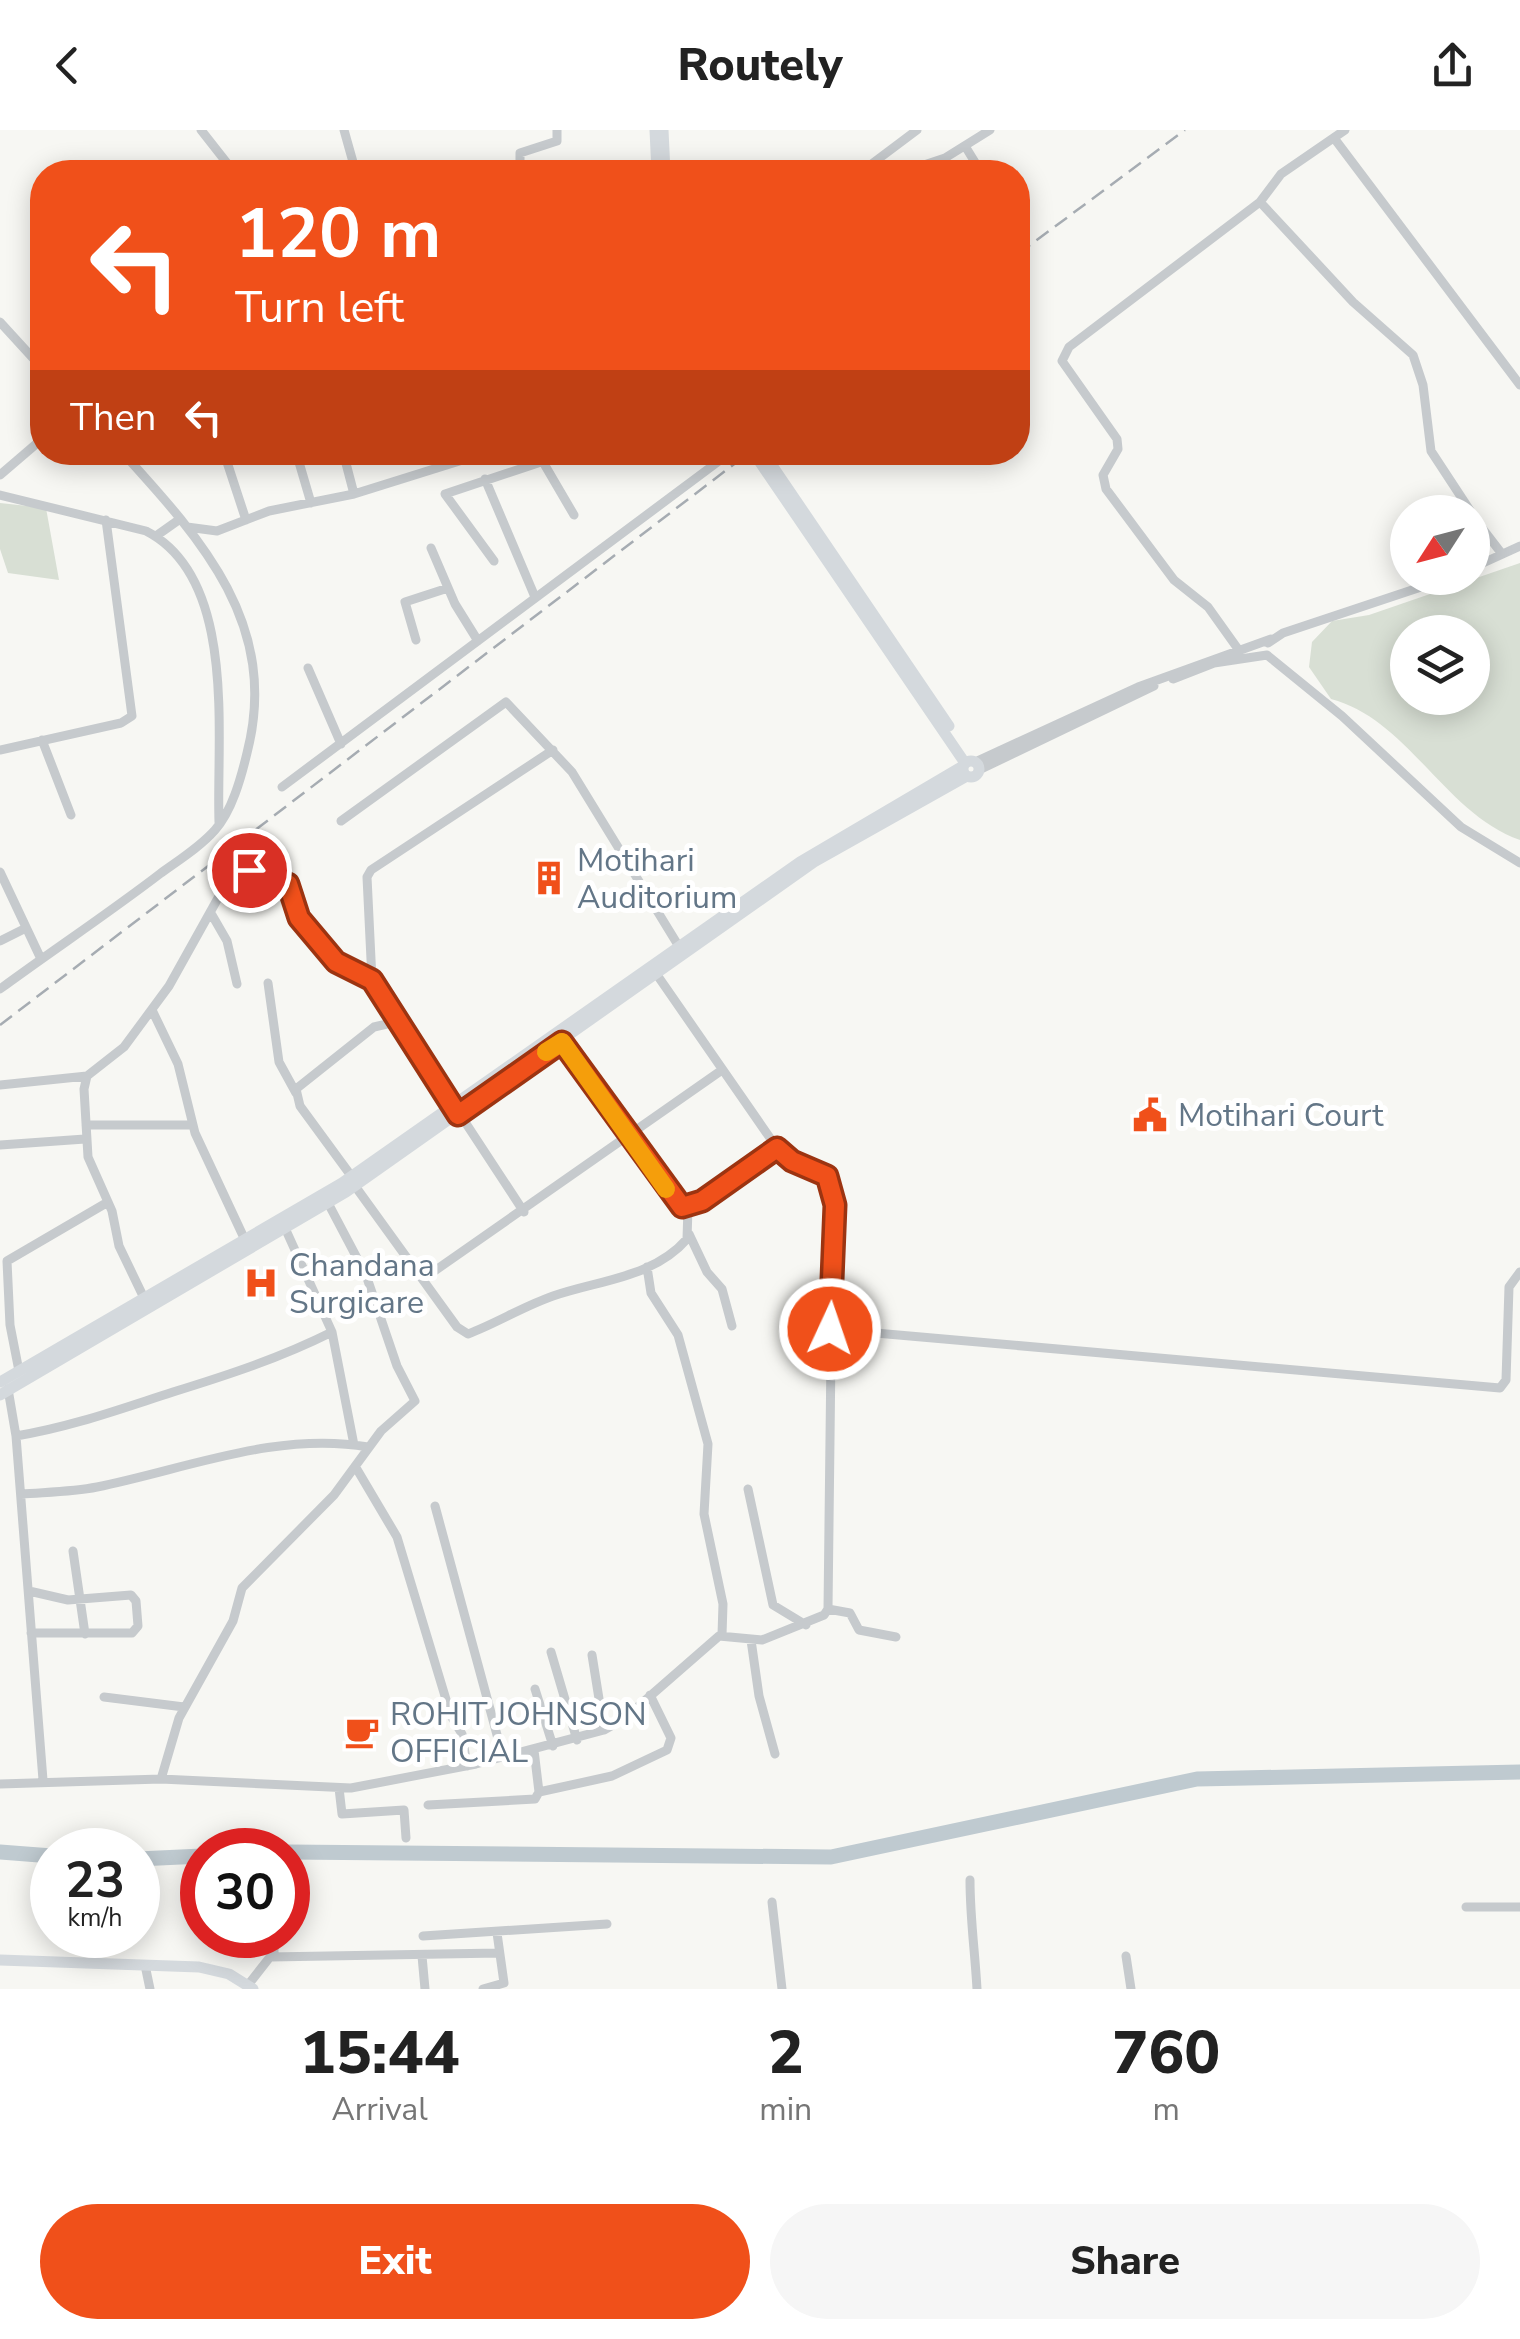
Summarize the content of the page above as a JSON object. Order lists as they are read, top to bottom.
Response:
{
  "places": {
    "building": ["Motihari Auditorium"],
    "public building": ["Motihari Court"],
    "hospital": ["Chandana Surgicare"],
    "cafe": ["ROHIT JOHNSON OFFICIAL"]
  },
  "north": "bottom left",
  "page": {
    "header": "Routely",
    "turn": ["120 m", "Turn left"],
    "then": "Then",
    "speed": "23 km/h",
    "limit": "30",
    "eta": [
      "15:44",
      "Arrival",
      "2",
      "min",
      "760",
      "m"
    ],
    "buttons": ["Exit", "Share"]
  }
}
